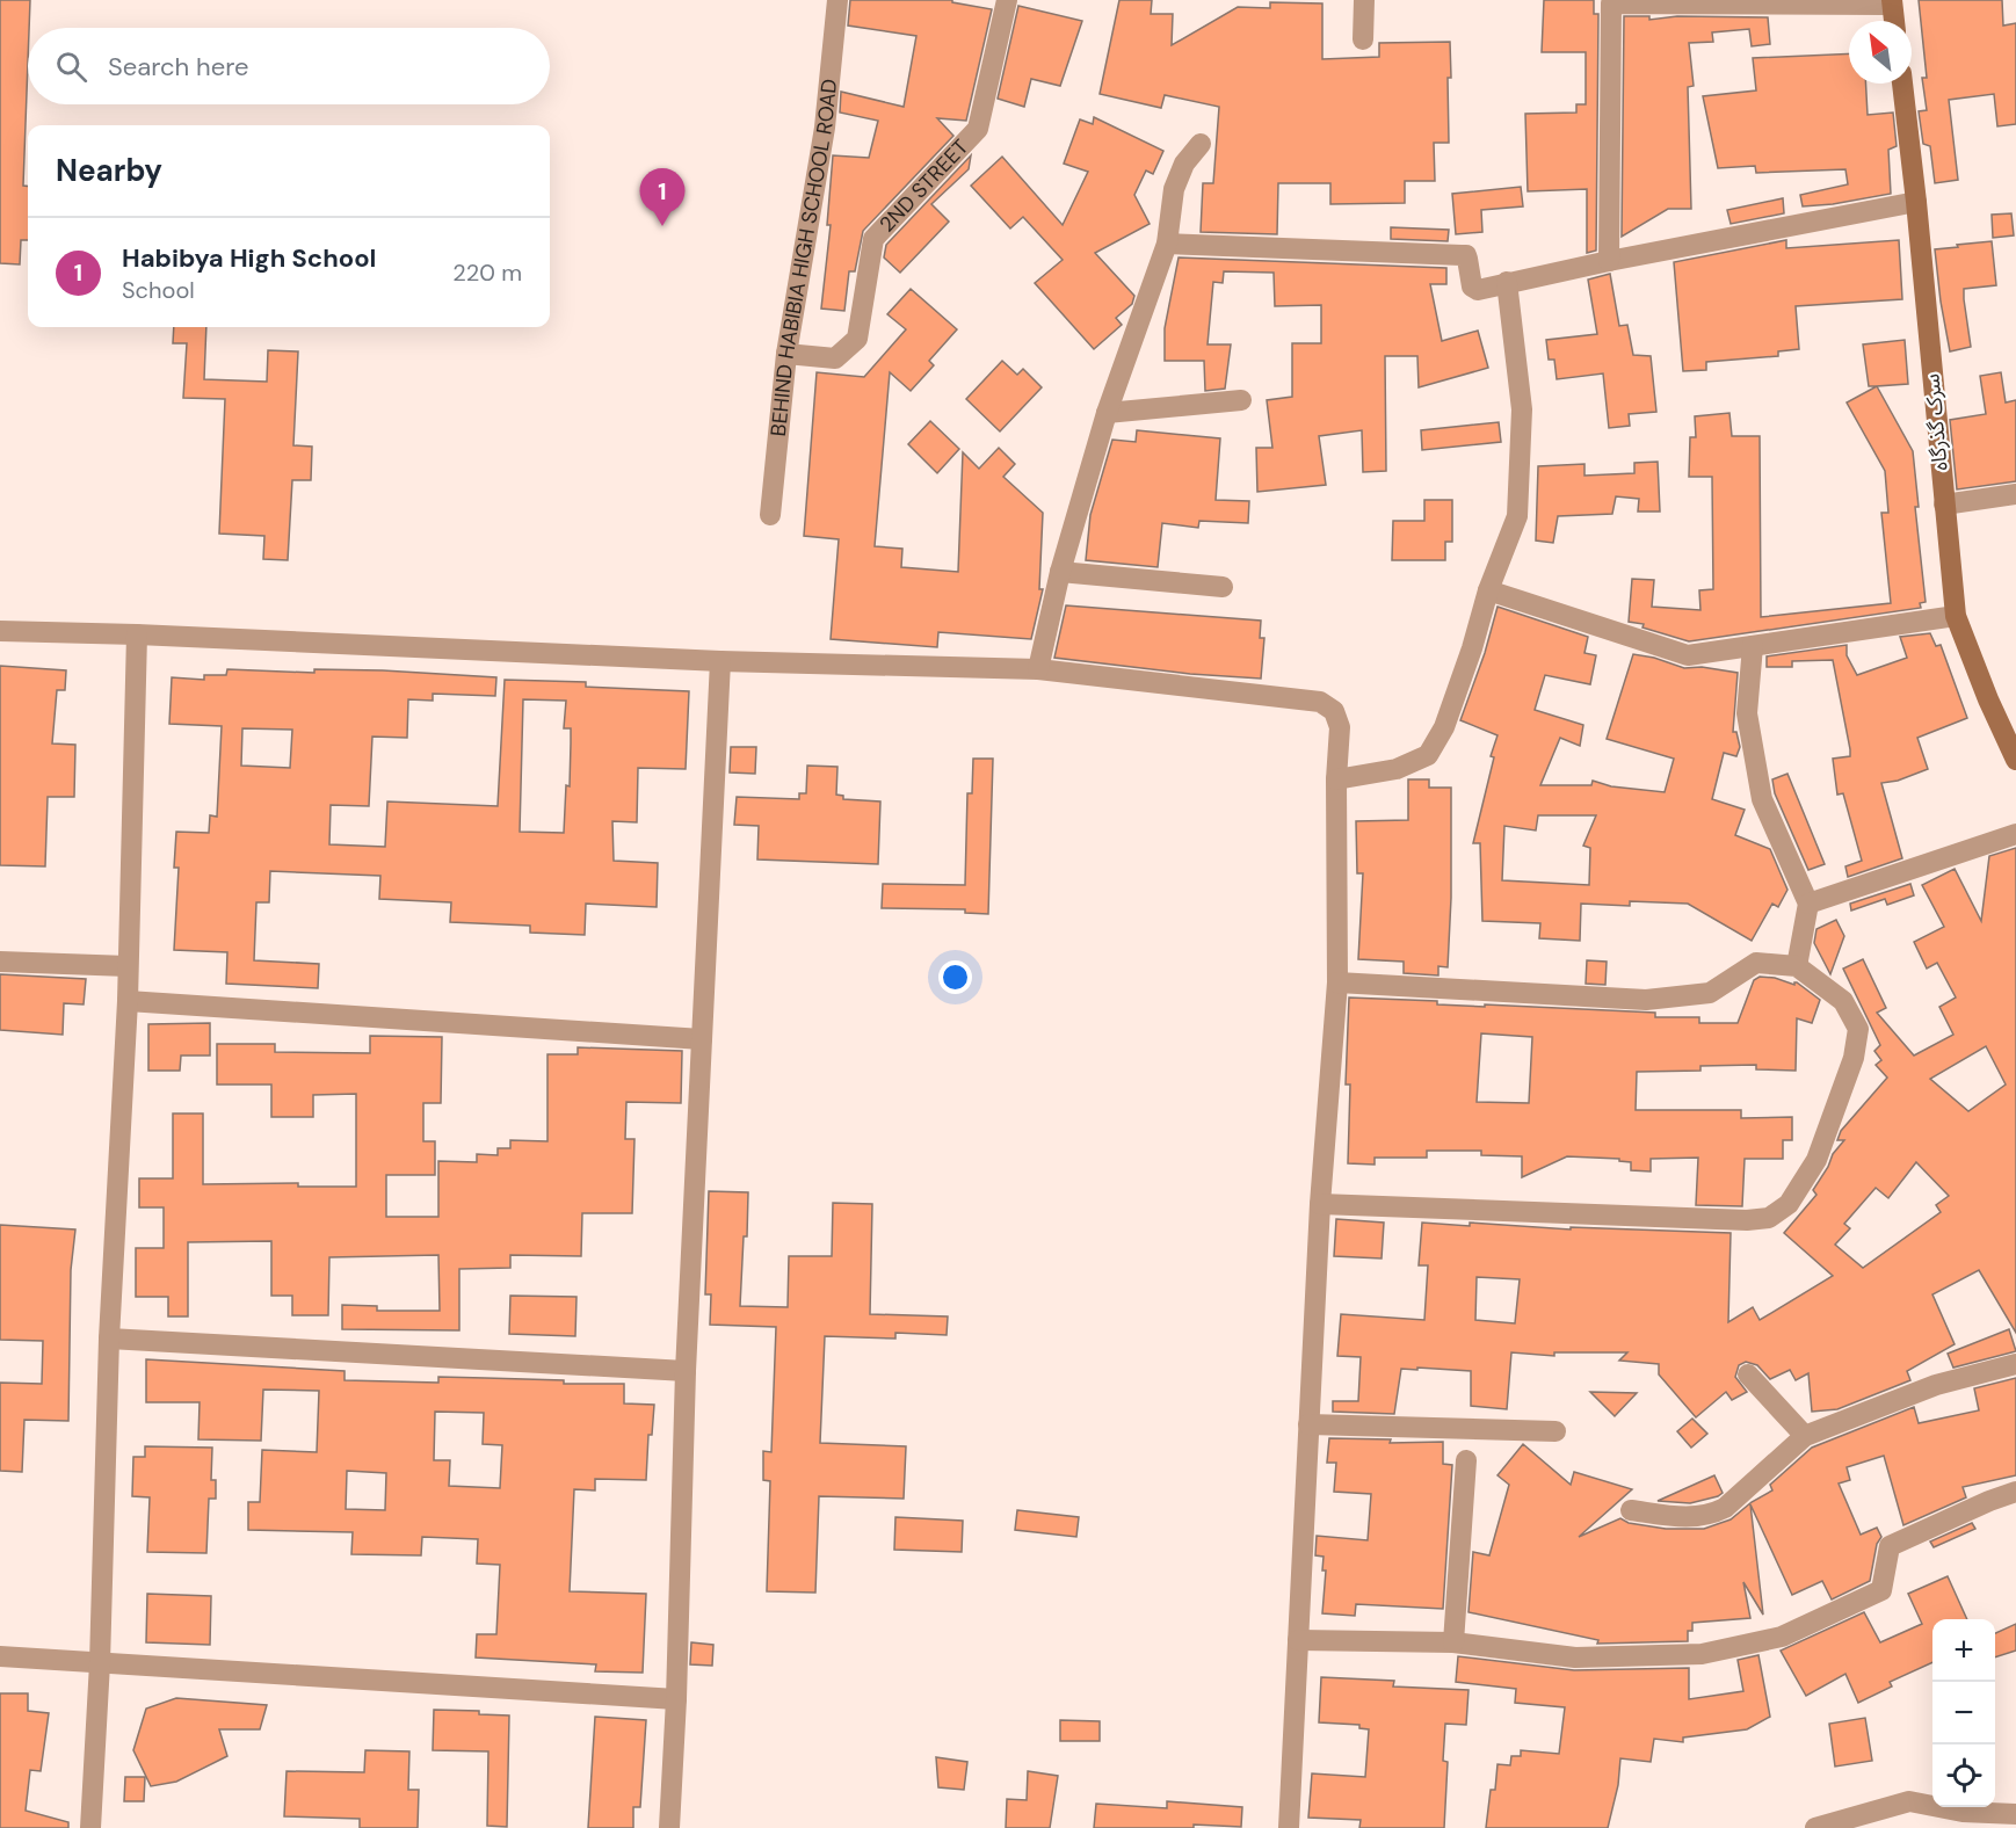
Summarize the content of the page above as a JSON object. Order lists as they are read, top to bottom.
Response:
{
  "streets": {
    "street": ["2ND STREET", "BEHIND HABIBIA HIGH SCHOOL ROAD", "سرک گذرگاه"]
  },
  "crossings": [
    ["2ND STREET", "BEHIND HABIBIA HIGH SCHOOL ROAD"]
  ],
  "north": "top left",
  "page": {
    "search": "Search here",
    "heading": "Nearby",
    "pins": "1",
    "list": [
      {
        "mark": "1",
        "name": "Habibya High School",
        "note": "School",
        "value": "220 m"
      }
    ],
    "map_buttons": ["+", "−"]
  }
}
